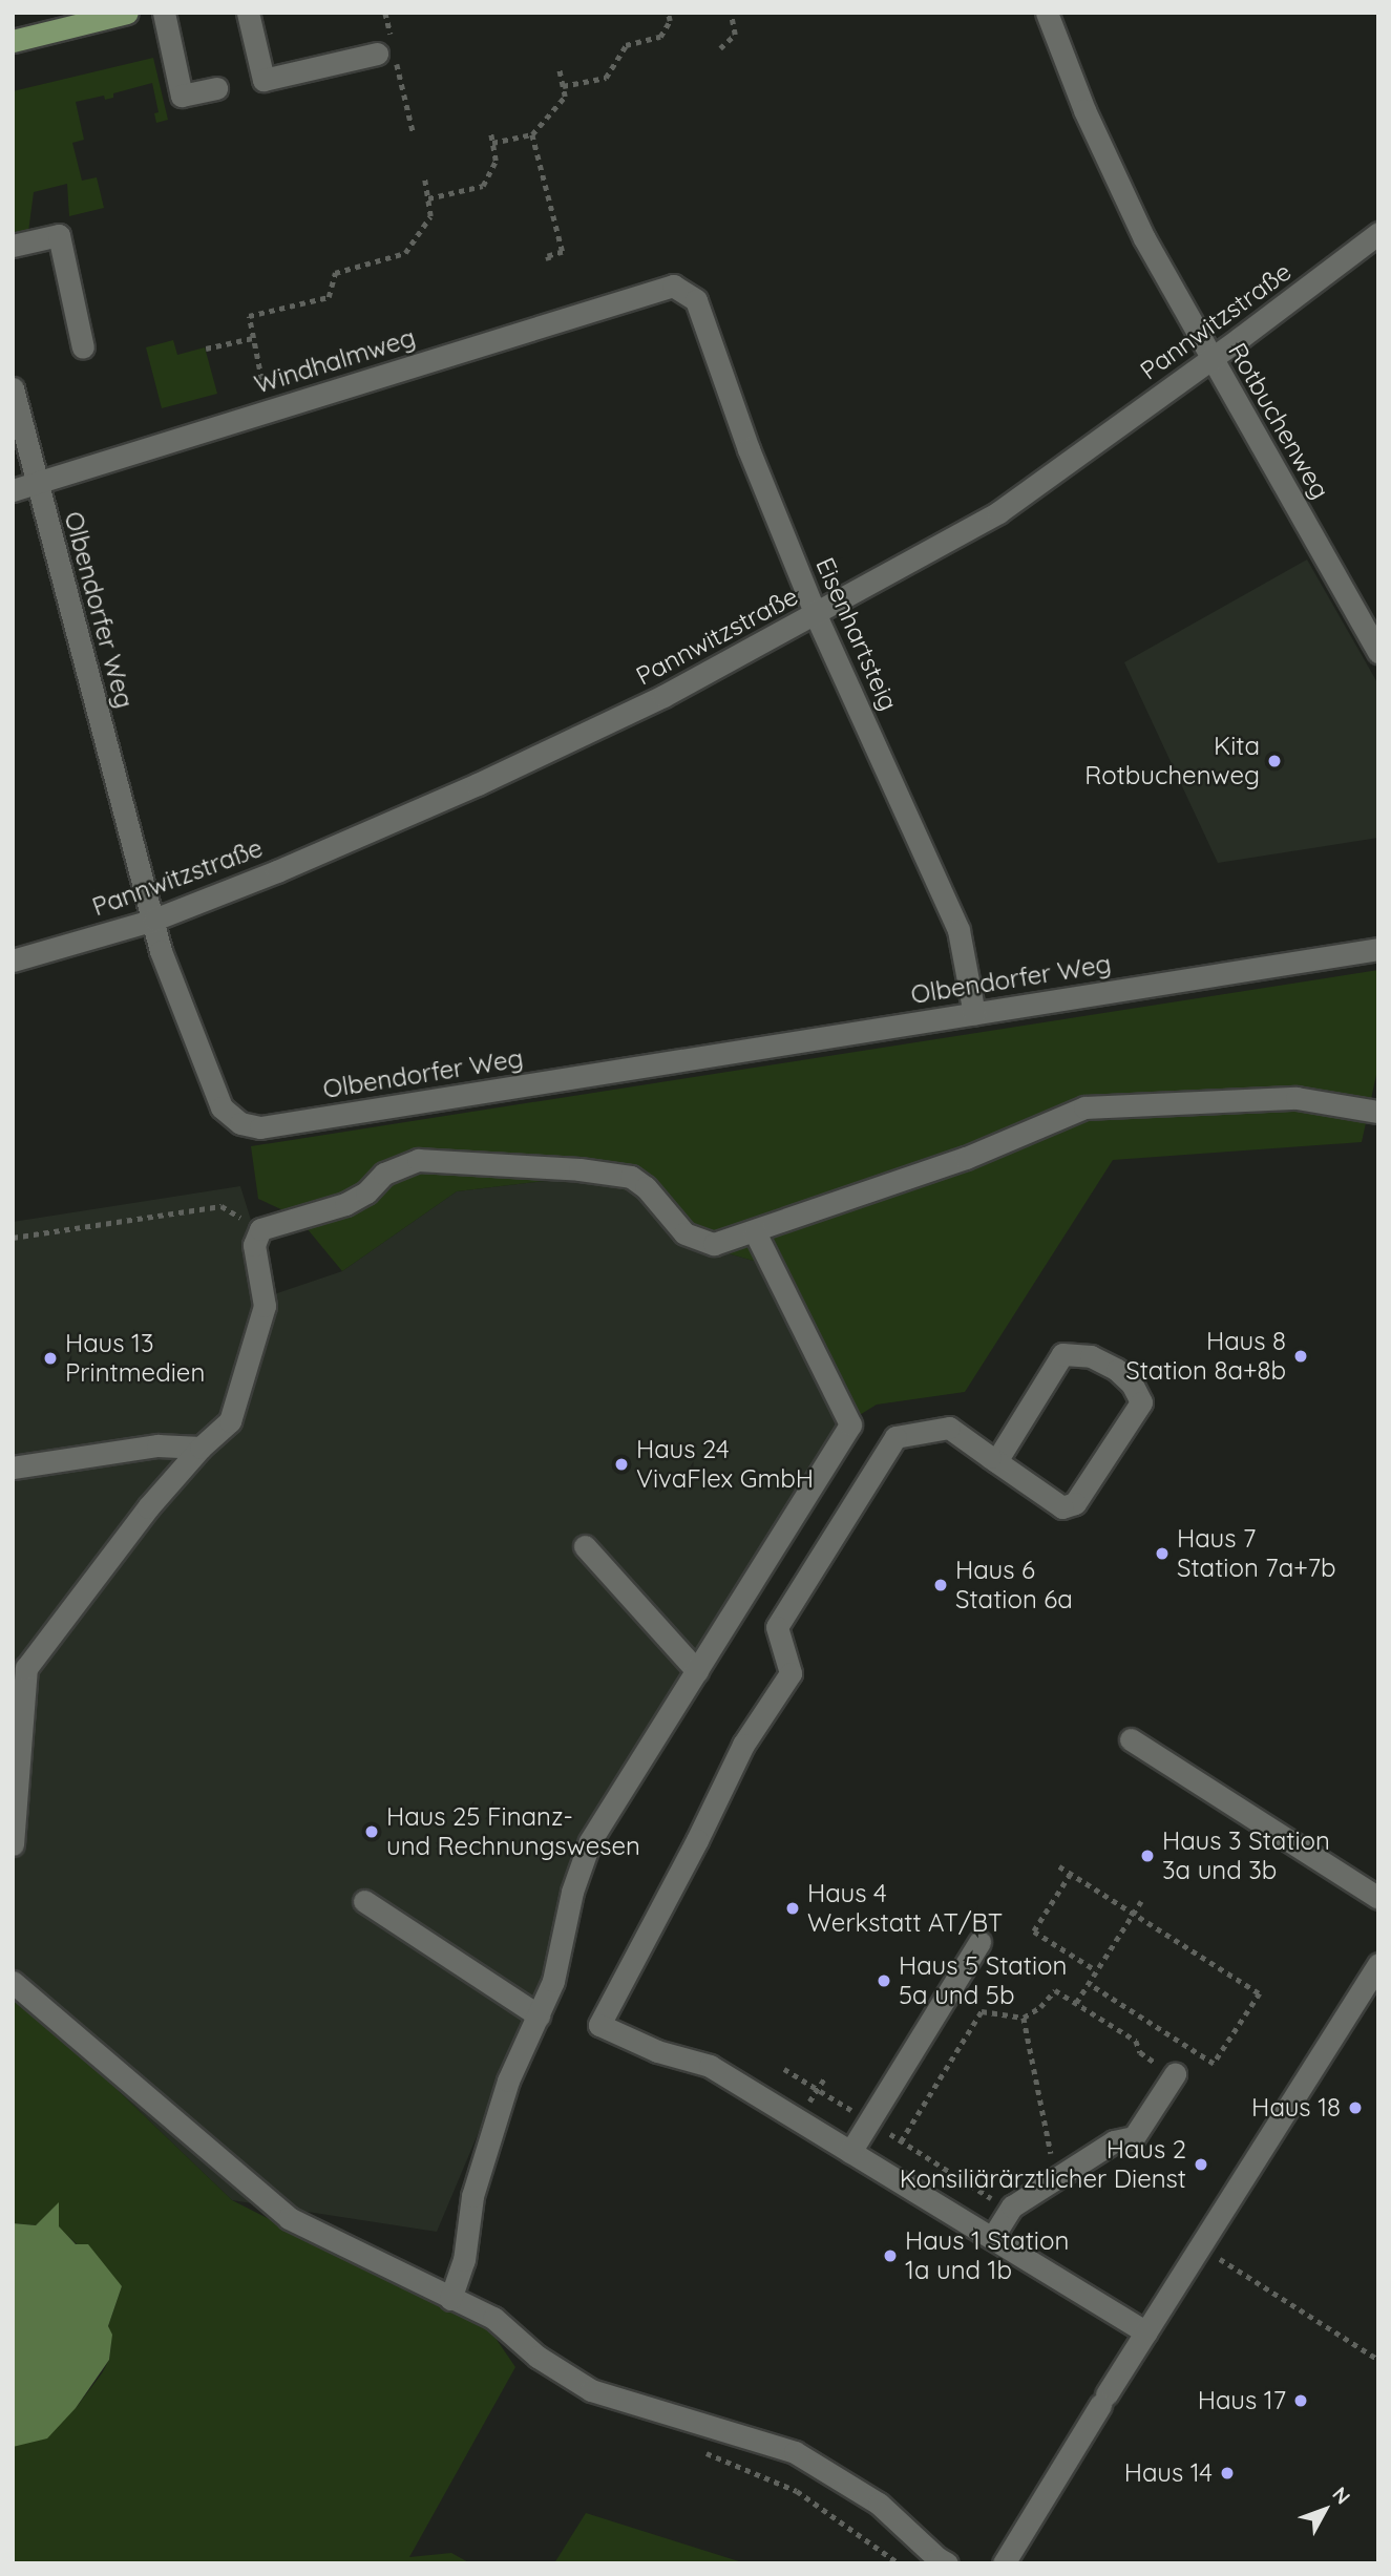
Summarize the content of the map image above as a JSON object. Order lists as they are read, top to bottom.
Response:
{
  "streets": {
    "street": [
      "Pannwitzstraße",
      "Windhalmweg",
      "Rotbuchenweg",
      "Olbendorfer Weg",
      "Eisenhartsteig"
    ]
  },
  "crossings": [
    ["Pannwitzstraße", "Rotbuchenweg"],
    ["Pannwitzstraße", "Olbendorfer Weg"],
    ["Pannwitzstraße", "Eisenhartsteig"],
    ["Windhalmweg", "Olbendorfer Weg"],
    ["Windhalmweg", "Eisenhartsteig"],
    ["Olbendorfer Weg", "Eisenhartsteig"]
  ],
  "places": [
    "Kita Rotbuchenweg",
    "Haus 8 Station 8a+8b",
    "Haus 13 Printmedien",
    "Haus 24 VivaFlex GmbH",
    "Haus 7 Station 7a+7b",
    "Haus 6 Station 6a",
    "Haus 25 Finanz- und Rechnungswesen",
    "Haus 3 Station 3a und 3b",
    "Haus 4 Werkstatt AT/BT",
    "Haus 5 Station 5a und 5b",
    "Haus 18",
    "Haus 2 Konsiliärärztlicher Dienst",
    "Haus 1 Station 1a und 1b",
    "Haus 17",
    "Haus 14"
  ],
  "north": "top right"
}
